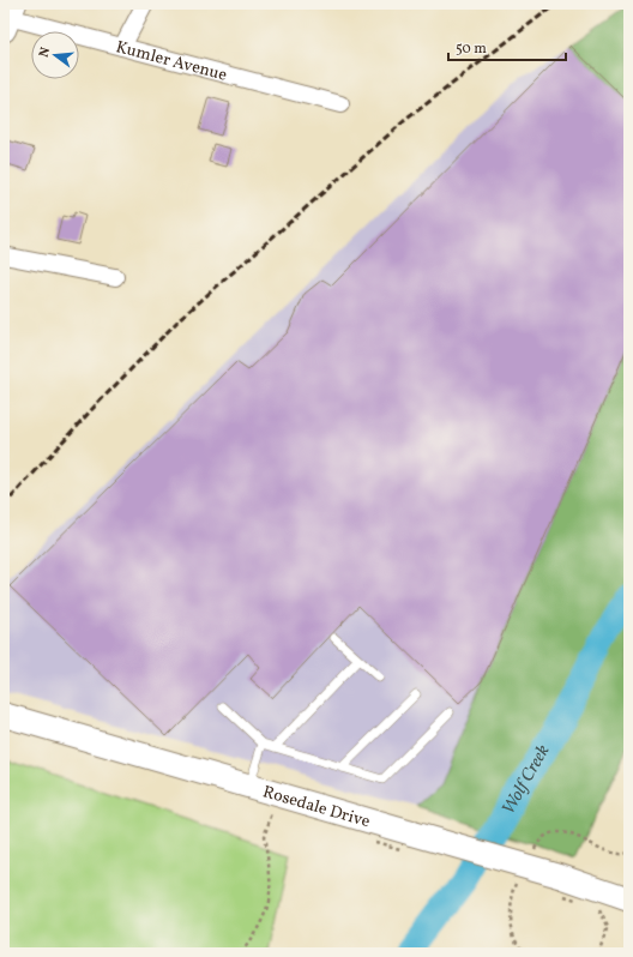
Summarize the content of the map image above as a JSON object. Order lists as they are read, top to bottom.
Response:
{
  "streets": {
    "street": ["Kumler Avenue", "Rosedale Drive"]
  },
  "water": ["Wolf Creek"],
  "scale_bar": "50 m",
  "north": "left"
}
